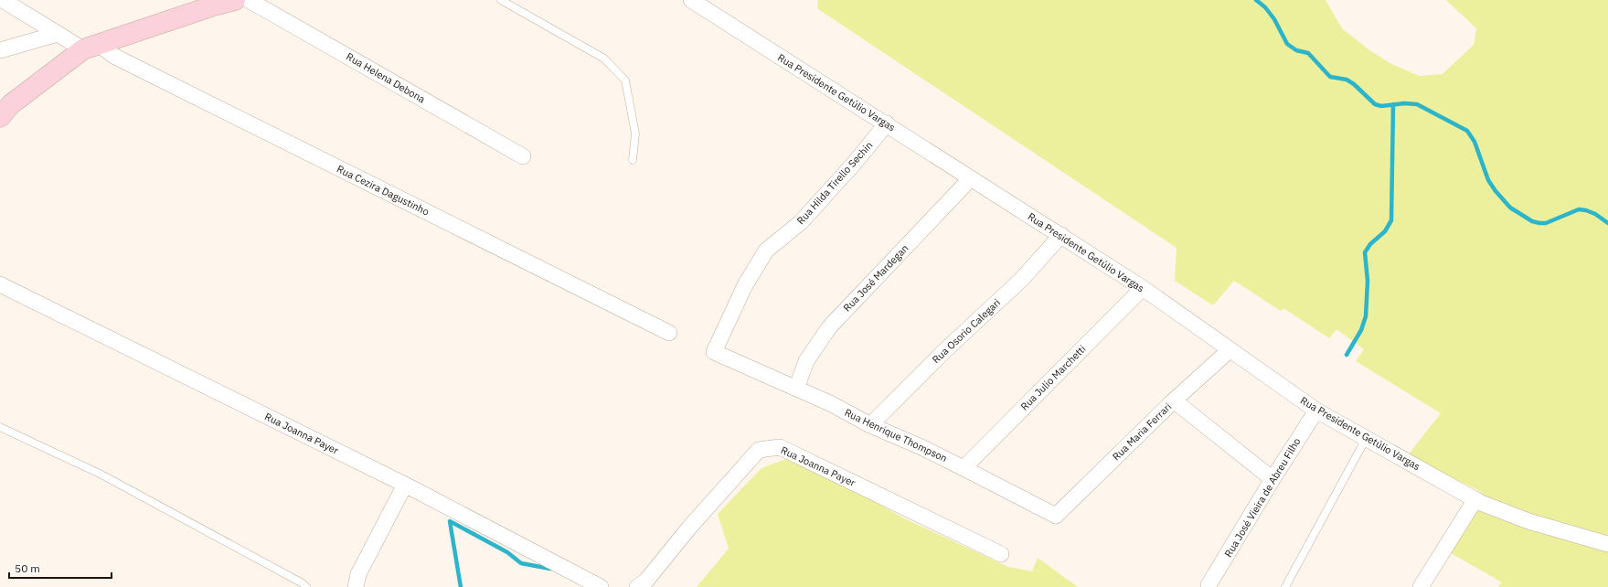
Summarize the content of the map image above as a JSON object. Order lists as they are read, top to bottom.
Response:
{
  "streets": {
    "street": [
      "Rua Helena Debona",
      "Rua Presidente Getúlio Vargas",
      "Rua Hilda Tirello Sechin",
      "Rua Cezira Dagustinho",
      "Rua José Mardegan",
      "Rua Osorio Calegari",
      "Rua Julio Marchetti",
      "Rua Maria Ferrari",
      "Rua Joanna Payer",
      "Rua Henrique Thompson",
      "Rua José Vieira de Abreu Filho"
    ]
  },
  "crossings": [
    ["Rua Presidente Getúlio Vargas", "Rua Hilda Tirello Sechin"],
    ["Rua Presidente Getúlio Vargas", "Rua José Mardegan"],
    ["Rua Presidente Getúlio Vargas", "Rua Osorio Calegari"],
    ["Rua Presidente Getúlio Vargas", "Rua Julio Marchetti"],
    ["Rua Presidente Getúlio Vargas", "Rua Maria Ferrari"],
    ["Rua Presidente Getúlio Vargas", "Rua José Vieira de Abreu Filho"],
    ["Rua Hilda Tirello Sechin", "Rua Henrique Thompson"],
    ["Rua José Mardegan", "Rua Henrique Thompson"],
    ["Rua Osorio Calegari", "Rua Henrique Thompson"],
    ["Rua Julio Marchetti", "Rua Henrique Thompson"],
    ["Rua Maria Ferrari", "Rua Henrique Thompson"]
  ],
  "scale_bar": "50 m"
}
